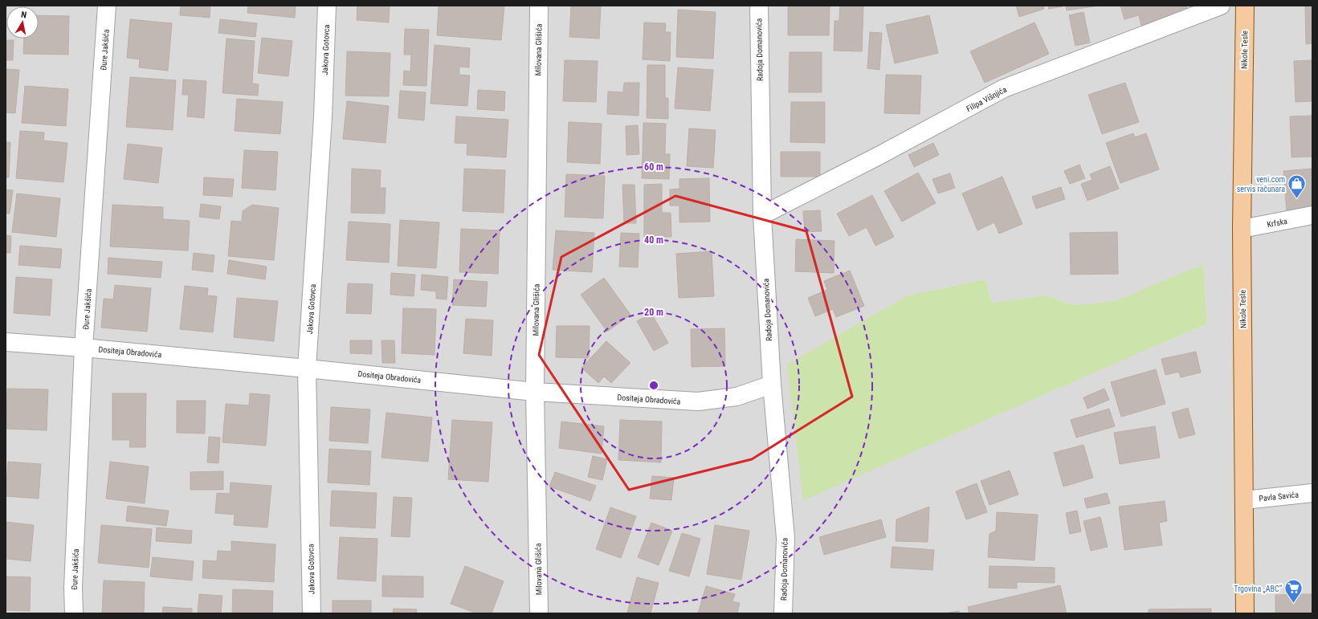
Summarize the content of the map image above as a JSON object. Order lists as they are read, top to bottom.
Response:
{
  "streets": {
    "main road": ["Nikole Tesle"],
    "street": [
      "Đure Jakšića",
      "Jakova Gotovca",
      "Milovana Glišića",
      "Radoja Domanovića",
      "Filipa Višnjića",
      "Krfska",
      "Dositeja Obradovića",
      "Pavla Savića"
    ]
  },
  "crossings": [
    ["Đure Jakšića", "Dositeja Obradovića"],
    ["Jakova Gotovca", "Dositeja Obradovića"],
    ["Milovana Glišića", "Dositeja Obradovića"],
    ["Radoja Domanovića", "Filipa Višnjića"],
    ["Radoja Domanovića", "Dositeja Obradovića"],
    ["Nikole Tesle", "Krfska"],
    ["Nikole Tesle", "Pavla Savića"]
  ],
  "places": {
    "shop": ["veni.com servis računara"],
    "supermarket": ["Trgovina „ABC“"]
  },
  "north": "top",
  "rings": ["60 m", "40 m", "20 m"]
}
